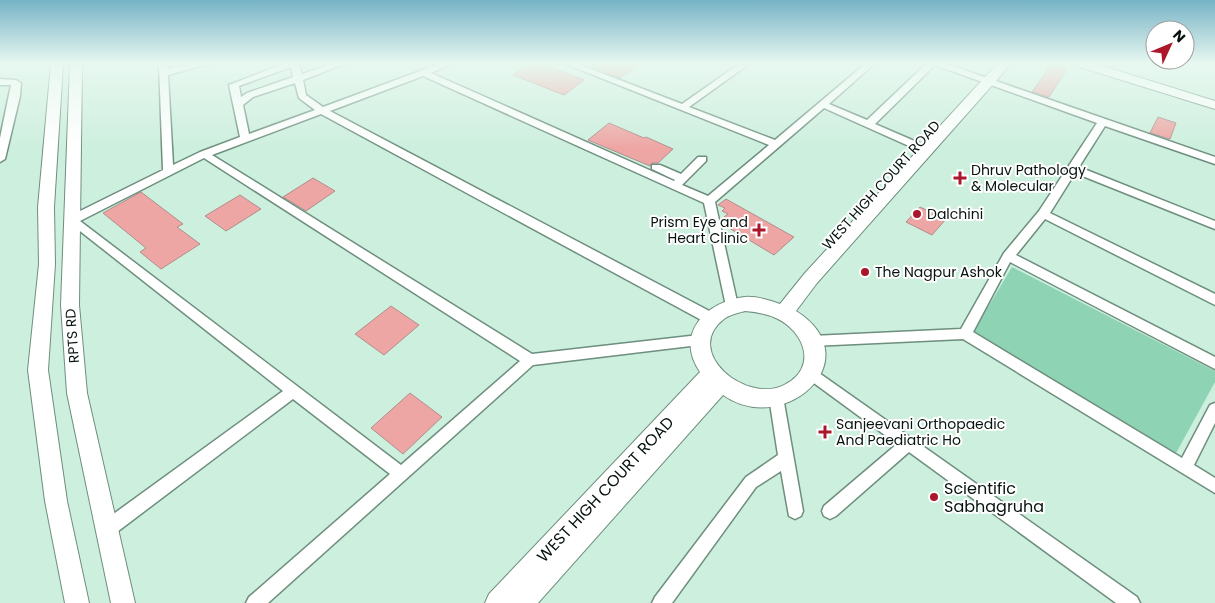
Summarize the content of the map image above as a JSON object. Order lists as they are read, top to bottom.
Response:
{
  "streets": {
    "main road": ["WEST HIGH COURT ROAD"],
    "street": ["RPTS RD"]
  },
  "places": {
    "health": ["Dhruv Pathology & Molecular", "Prism Eye and Heart Clinic", "Sanjeevani Orthopaedic And Paediatric Ho"],
    "other": ["Dalchini", "The Nagpur Ashok", "Scientific Sabhagruha"]
  },
  "north": "top right"
}
